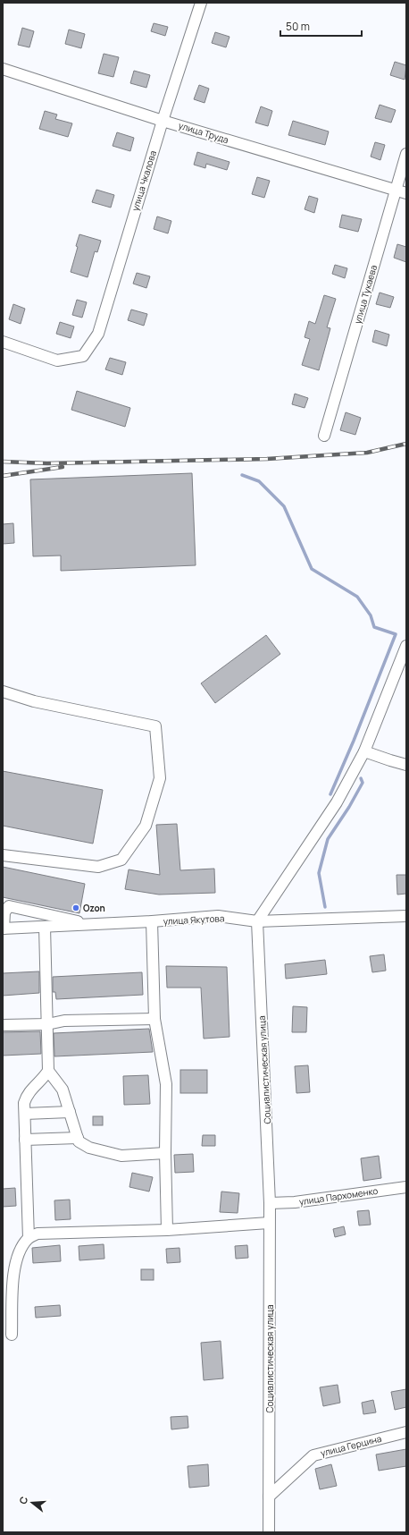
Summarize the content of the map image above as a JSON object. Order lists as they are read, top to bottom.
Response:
{
  "streets": {
    "street": [
      "улица Труда",
      "улица Чкалова",
      "улица Тукаева",
      "улица Якутова",
      "Социалистическая улица",
      "улица Пархоменко",
      "улица Герцина"
    ]
  },
  "crossings": [
    ["улица Труда", "улица Чкалова"],
    ["улица Труда", "улица Тукаева"],
    ["улица Якутова", "Социалистическая улица"],
    ["Социалистическая улица", "улица Пархоменко"],
    ["Социалистическая улица", "улица Герцина"]
  ],
  "places": ["Ozon"],
  "scale_bar": "50 m",
  "north": "left"
}
